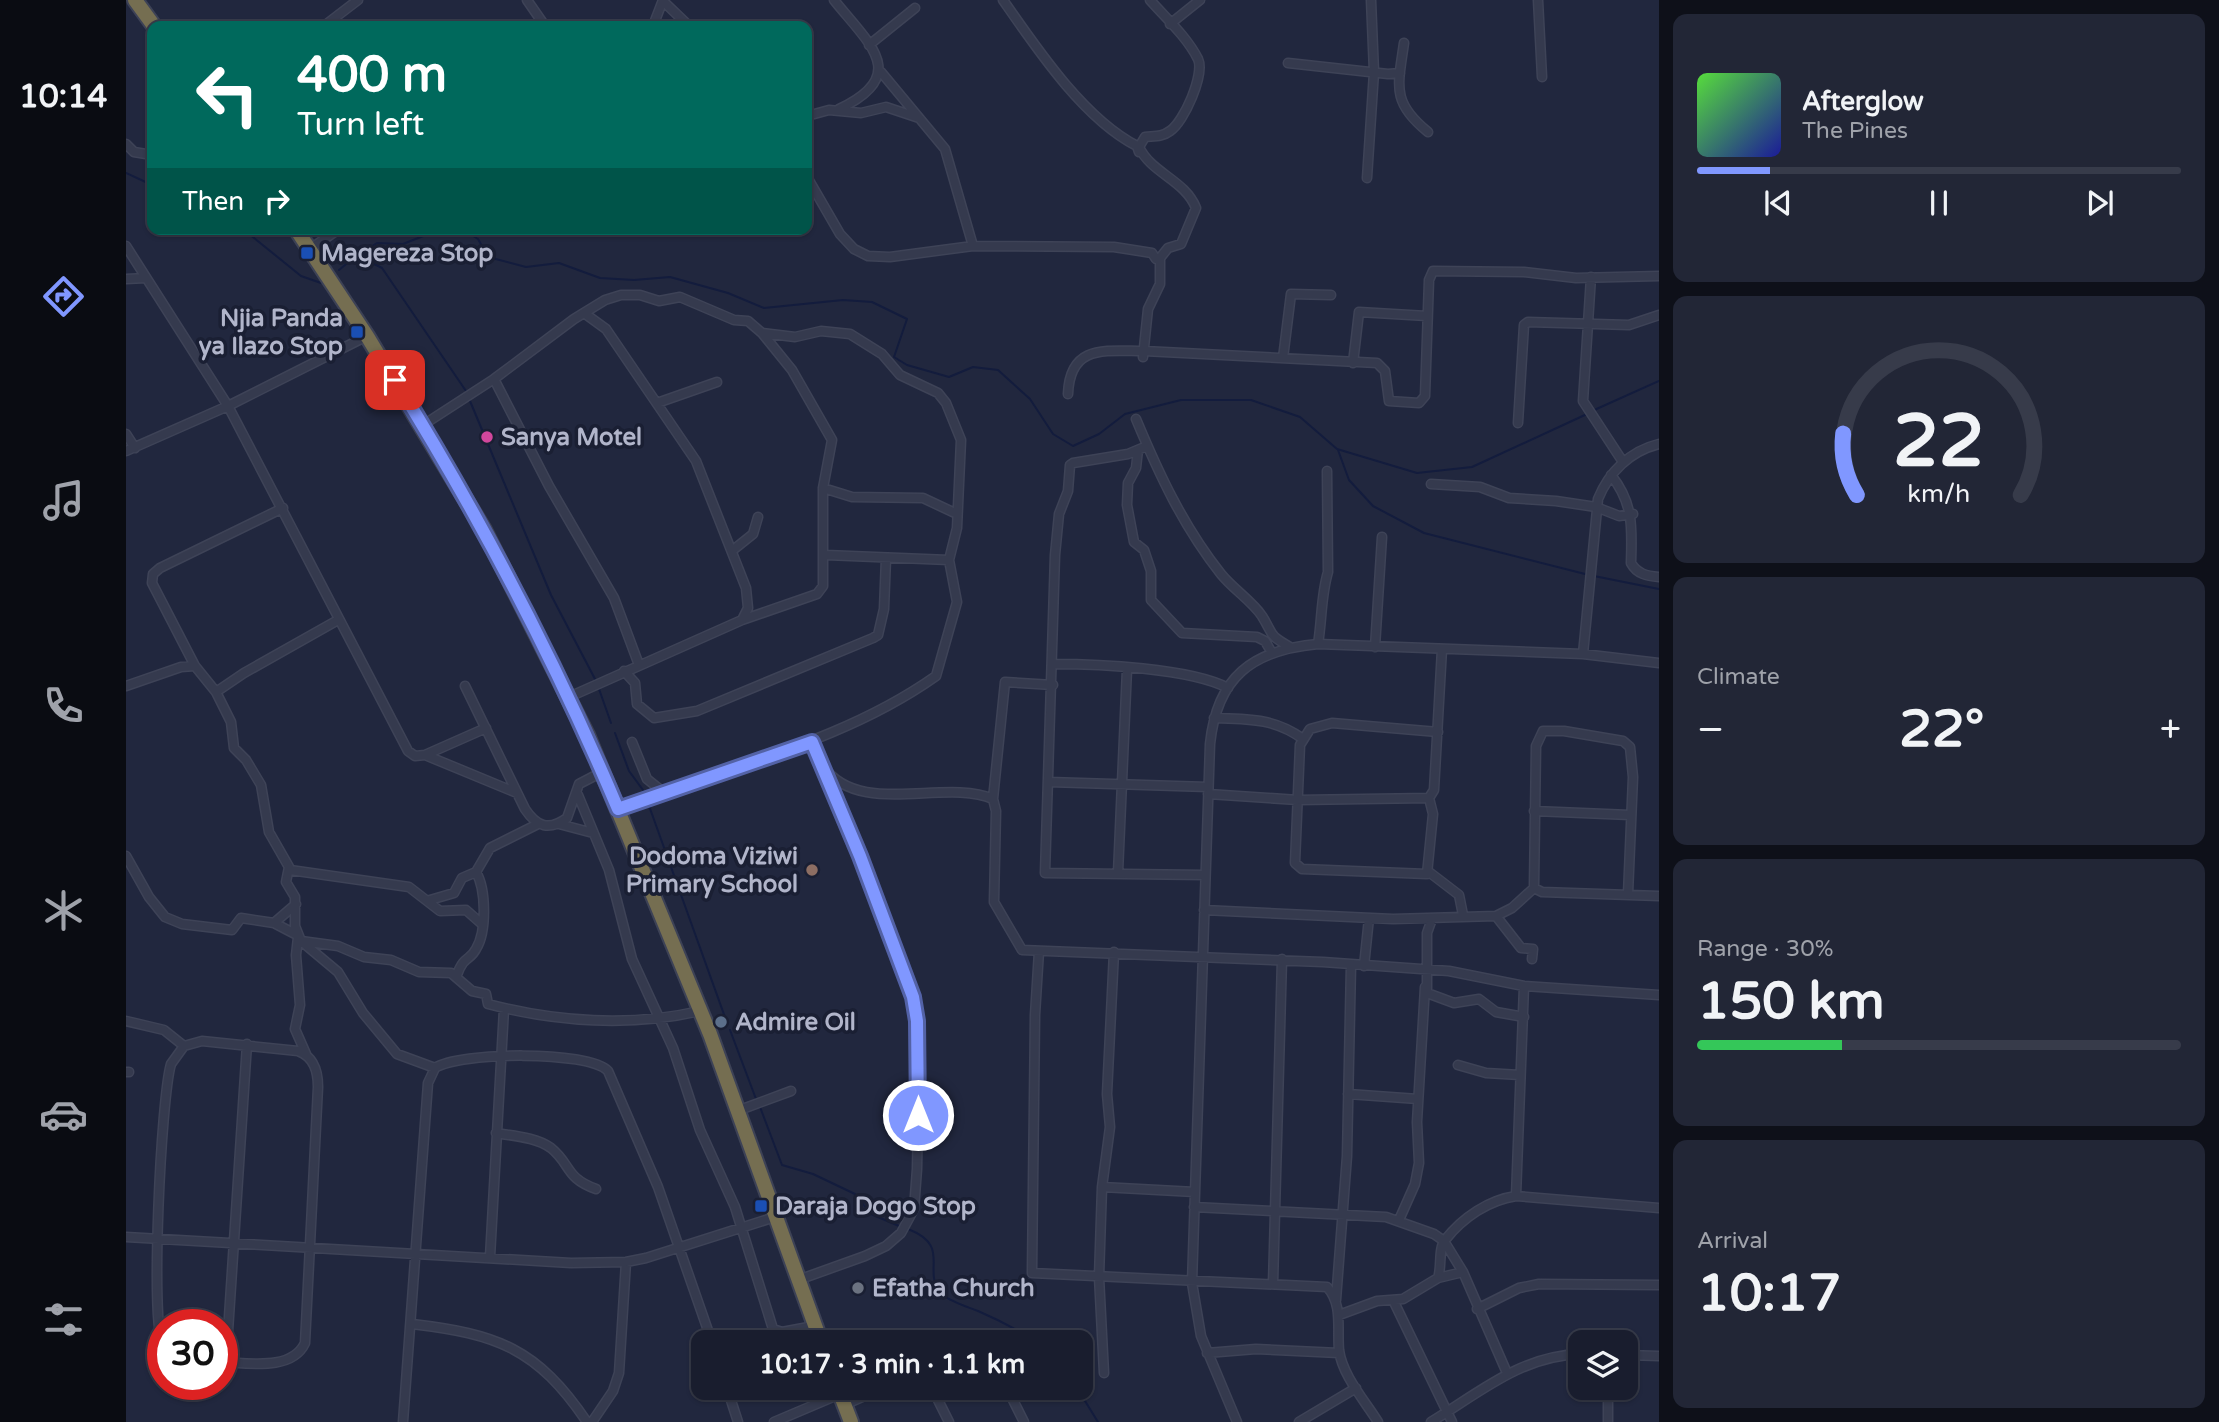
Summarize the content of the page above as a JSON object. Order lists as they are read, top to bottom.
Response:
{
  "places": {
    "transit": ["Magereza Stop", "Njia Panda ya Ilazo Stop", "Daraja Dogo Stop"],
    "other": [
      "Sanya Motel",
      "Dodoma Viziwi Primary School",
      "Admire Oil",
      "Efatha Church"
    ]
  },
  "page": {
    "tabs": "10:14",
    "turn": ["400 m", "Turn left"],
    "song": ["Afterglow", "The Pines"],
    "then": "Then",
    "tile": [
      "Climate",
      ["Range · 30%", "150 km"],
      ["Arrival", "10:17"]
    ],
    "heat": ["−", "22°", "+"],
    "limit": "30",
    "trip": "10:17 · 3 min · 1.1 km",
    "gauge": ["22", "km/h"]
  }
}
